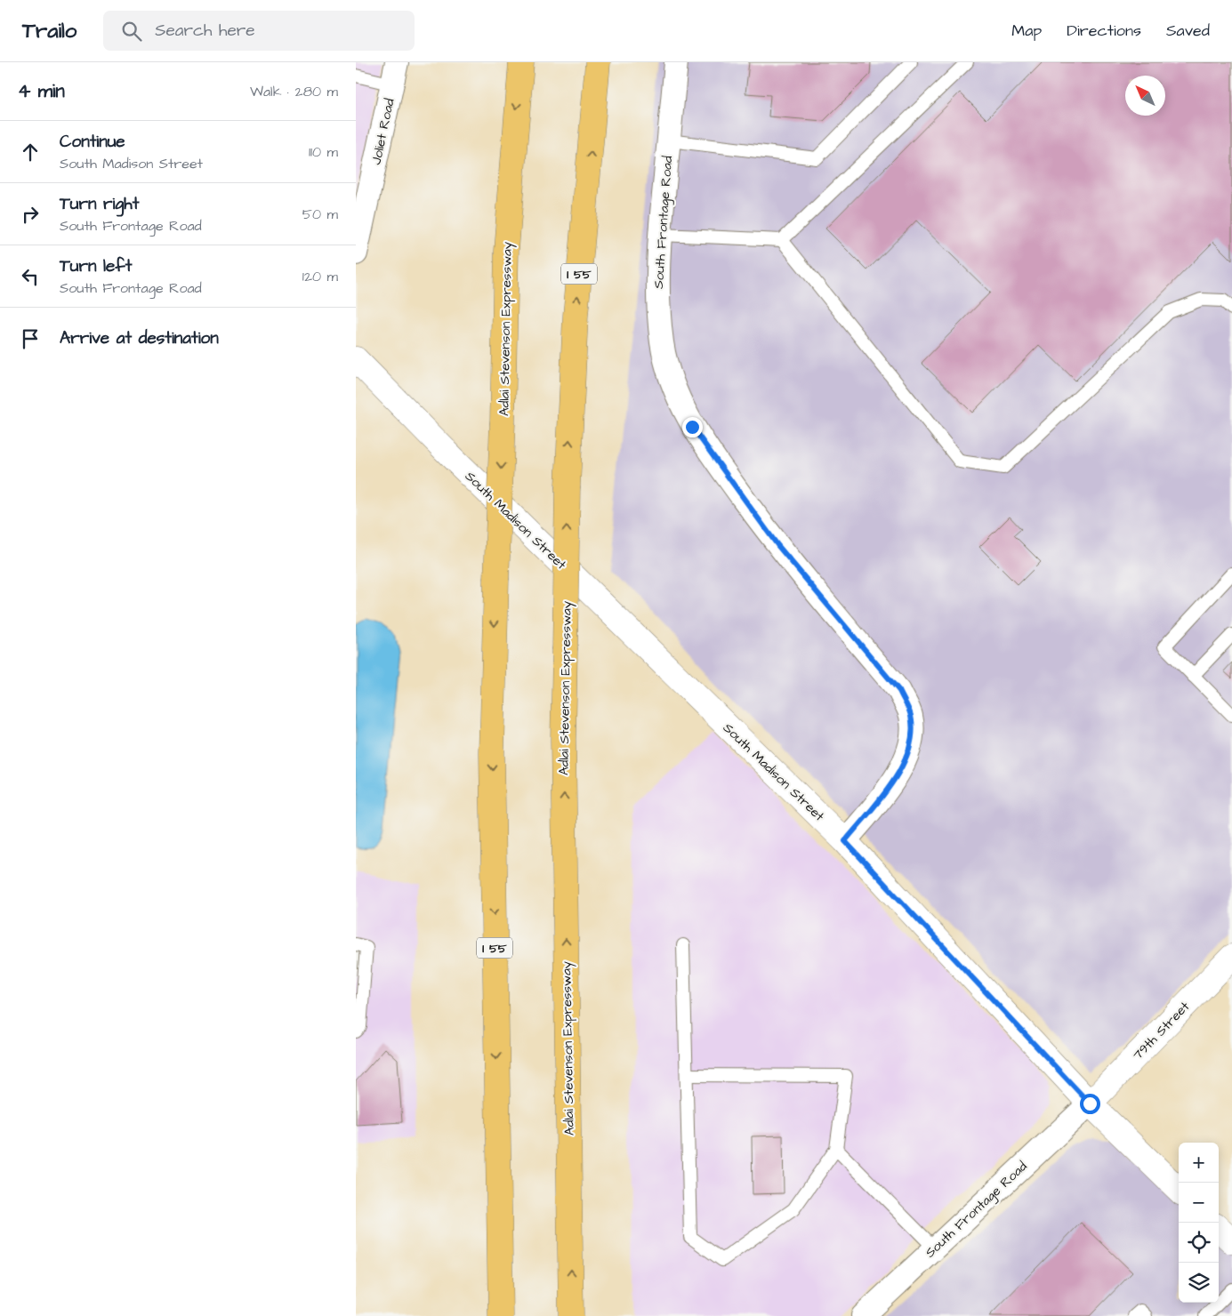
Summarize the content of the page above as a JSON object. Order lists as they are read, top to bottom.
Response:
{
  "streets": {
    "highway": ["I 55", "Adlai Stevenson Expressway"],
    "street": [
      "Joliet Road",
      "South Frontage Road",
      "South Madison Street",
      "79th Street"
    ]
  },
  "crossings": [
    ["South Frontage Road", "South Madison Street"],
    ["South Frontage Road", "79th Street"],
    ["South Madison Street", "79th Street"]
  ],
  "north": "top left",
  "page": {
    "header": "Trailo",
    "search": "Search here",
    "nav": ["Map", "Directions", "Saved"],
    "heading": ["4 min", "Walk · 280 m"],
    "list": [
      ["Continue", "South Madison Street", "110 m"],
      ["Turn right", "South Frontage Road", "50 m"],
      ["Turn left", "South Frontage Road", "120 m"],
      "Arrive at destination"
    ],
    "map_buttons": ["+", "−"]
  }
}
